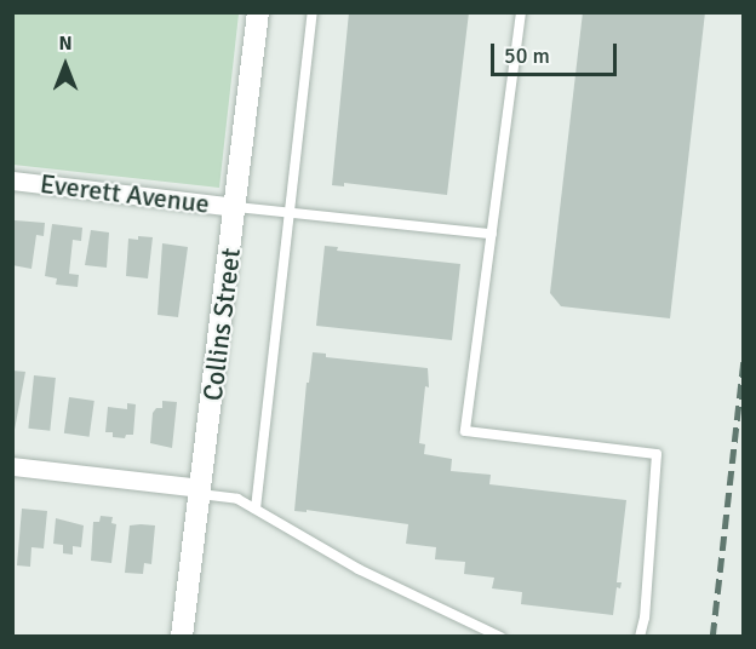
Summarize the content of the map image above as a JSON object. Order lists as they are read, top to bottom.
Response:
{
  "streets": {
    "street": ["Everett Avenue", "Collins Street"]
  },
  "crossings": [
    ["Everett Avenue", "Collins Street"]
  ],
  "scale_bar": "50 m",
  "north": "top"
}
